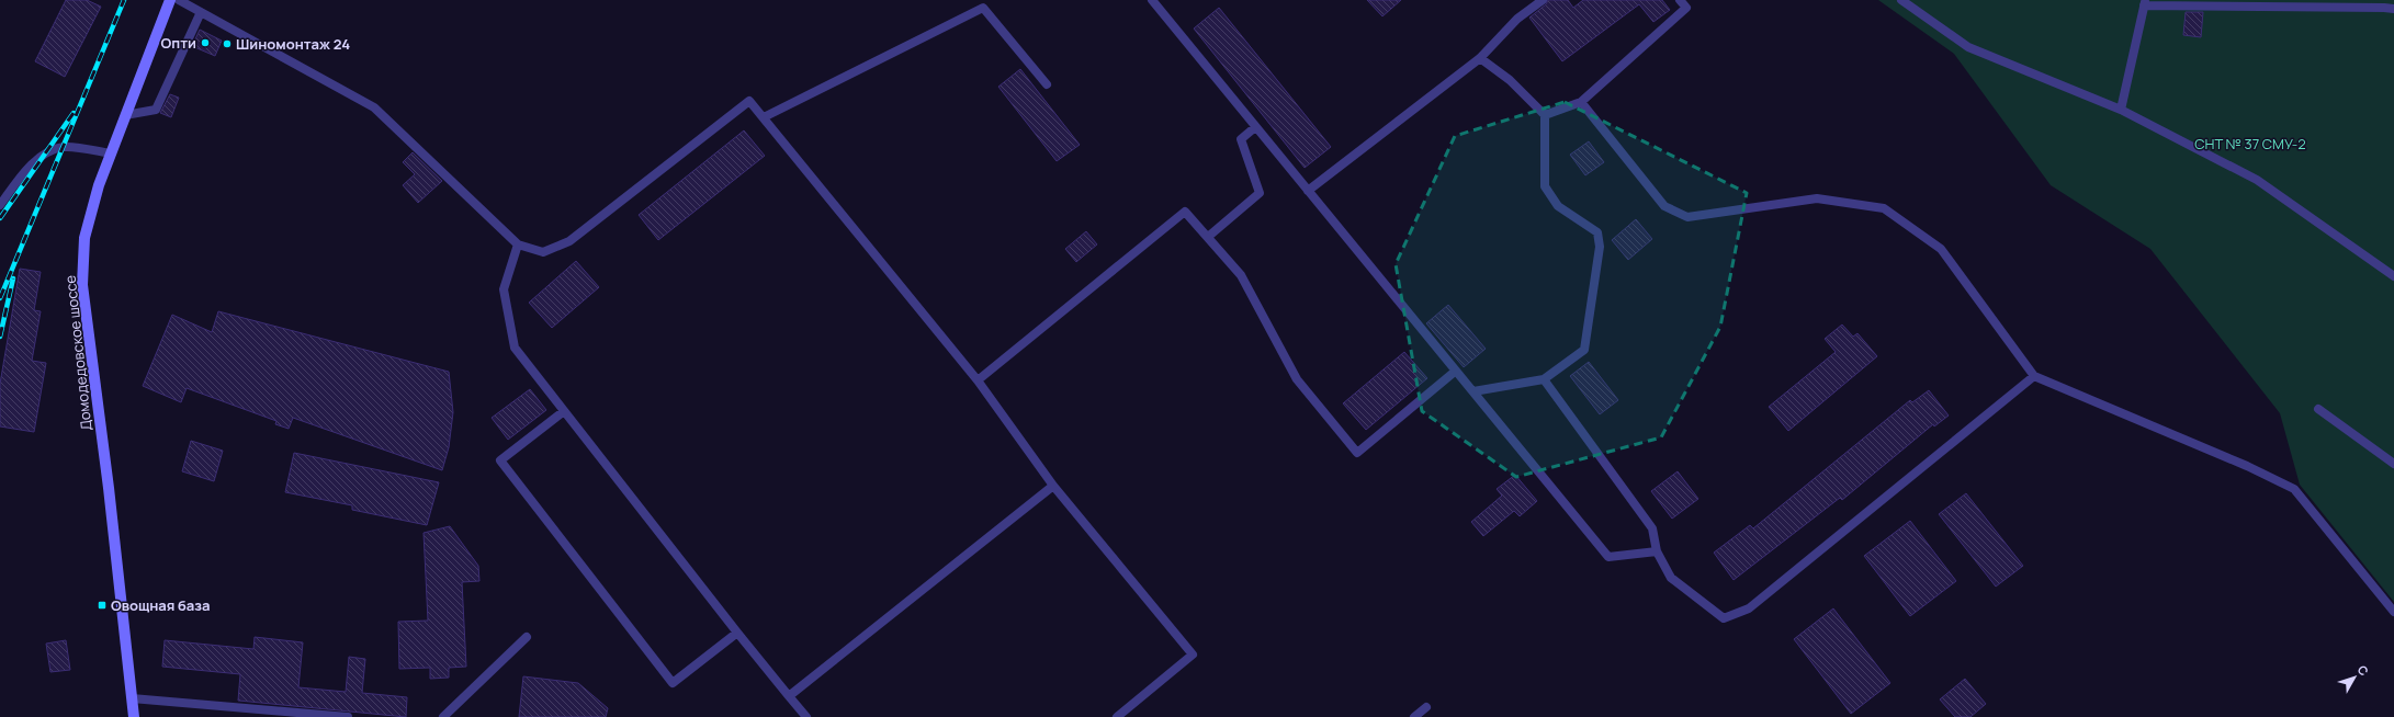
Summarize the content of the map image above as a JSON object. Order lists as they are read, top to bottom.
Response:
{
  "streets": {
    "main road": ["Домодедовское шоссе"]
  },
  "parks": ["СНТ № 37 СМУ-2"],
  "places": {
    "other": ["Опти", "Шиномонтаж 24"],
    "transit": ["Овощная база"]
  },
  "north": "top right"
}
